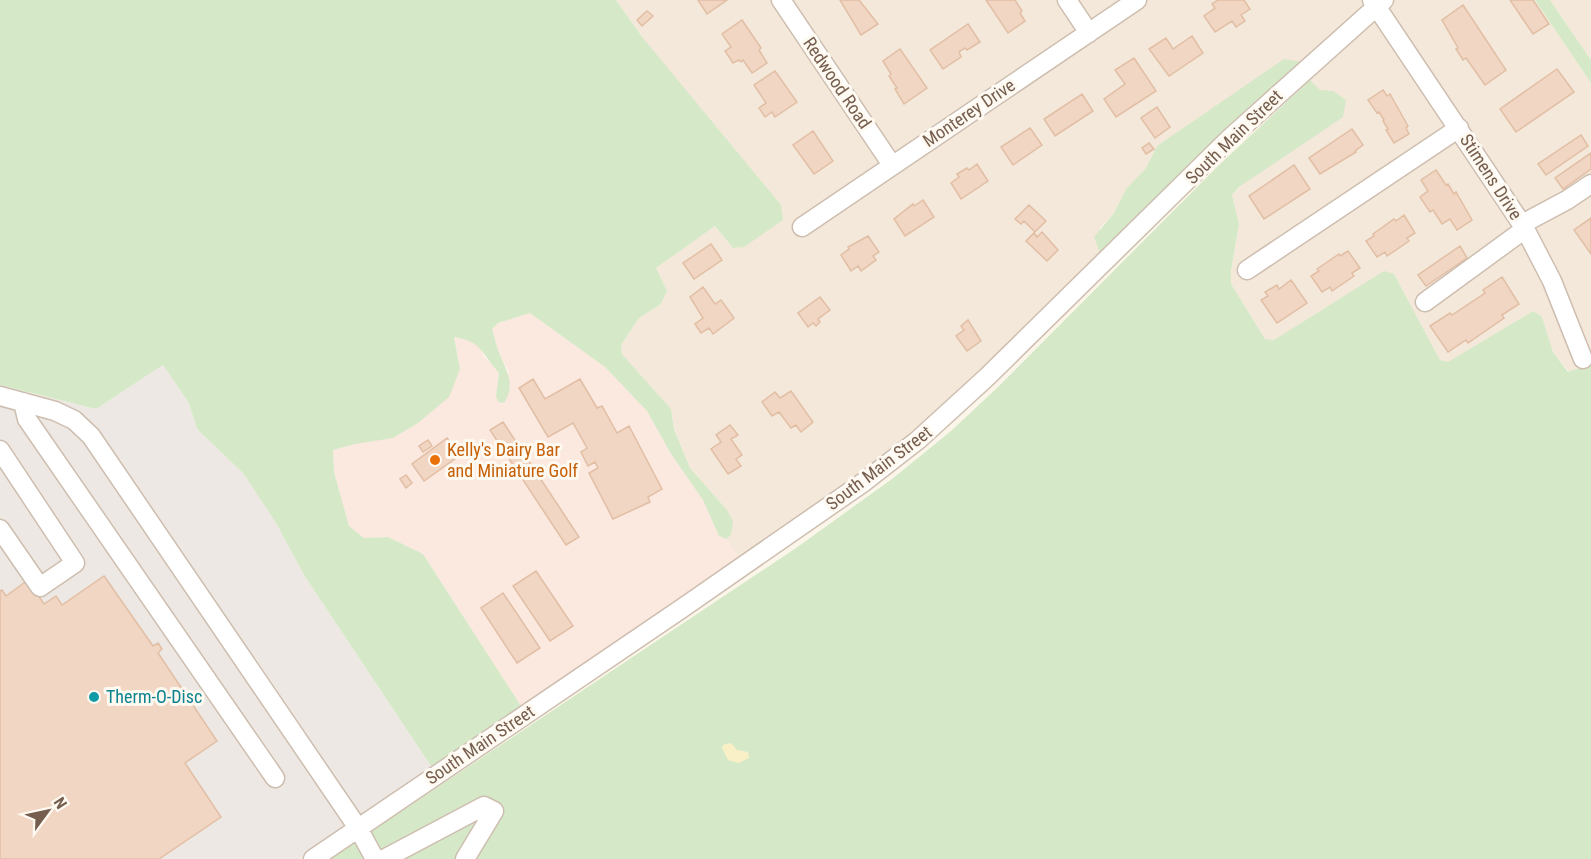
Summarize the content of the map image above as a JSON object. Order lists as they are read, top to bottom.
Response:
{
  "streets": {
    "street": [
      "Redwood Road",
      "Monterey Drive",
      "South Main Street",
      "Stimens Drive"
    ]
  },
  "crossings": [
    ["Redwood Road", "Monterey Drive"],
    ["South Main Street", "Stimens Drive"]
  ],
  "places": ["Kelly's Dairy Bar and Miniature Golf", "Therm-O-Disc"],
  "north": "top right"
}
